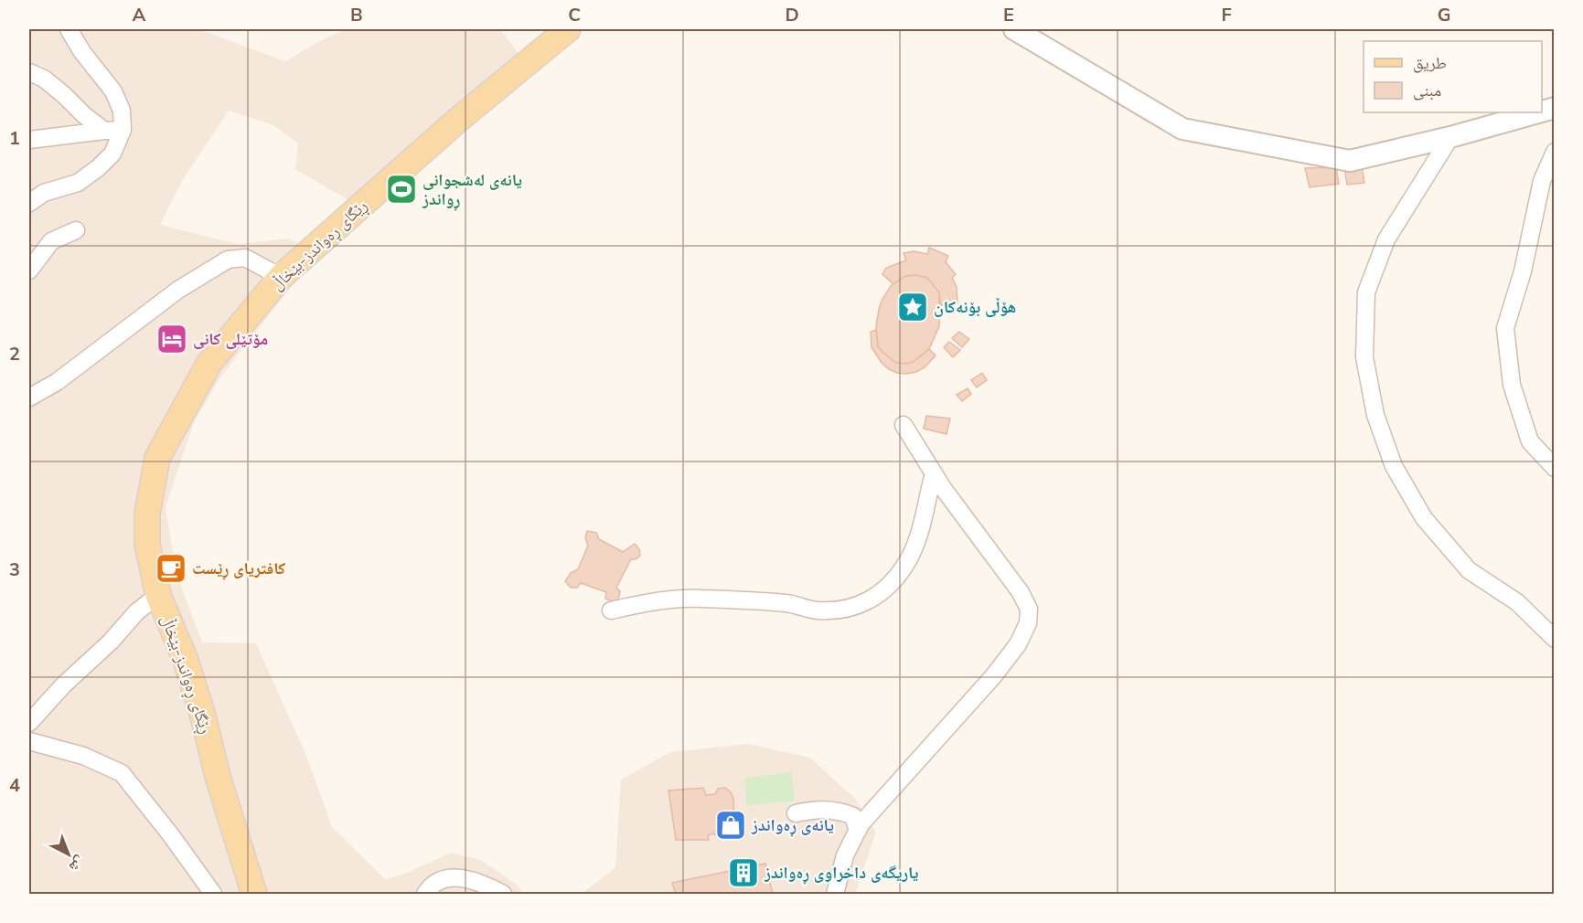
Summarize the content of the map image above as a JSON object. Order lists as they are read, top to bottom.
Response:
{
  "streets": {
    "main road": ["ڕێگای ڕەواندز-بێخاڵ"]
  },
  "places": {
    "sports": ["یانەی لەشجوانی ڕواندز"],
    "place": ["هۆڵی بۆنەکان"],
    "hotel": ["مۆتێلی کانی"],
    "cafe": ["کافتریای ڕێست"],
    "shop": ["یانەی ڕەواندز"],
    "building": ["یاریگەی داخراوی ڕەواندز"]
  },
  "legend": ["طريق", "مبنى"],
  "north": "bottom right",
  "grid": {
    "columns": [
      "A",
      "B",
      "C",
      "D",
      "E",
      "F",
      "G"
    ],
    "rows": [
      "1",
      "2",
      "3",
      "4"
    ]
  }
}
